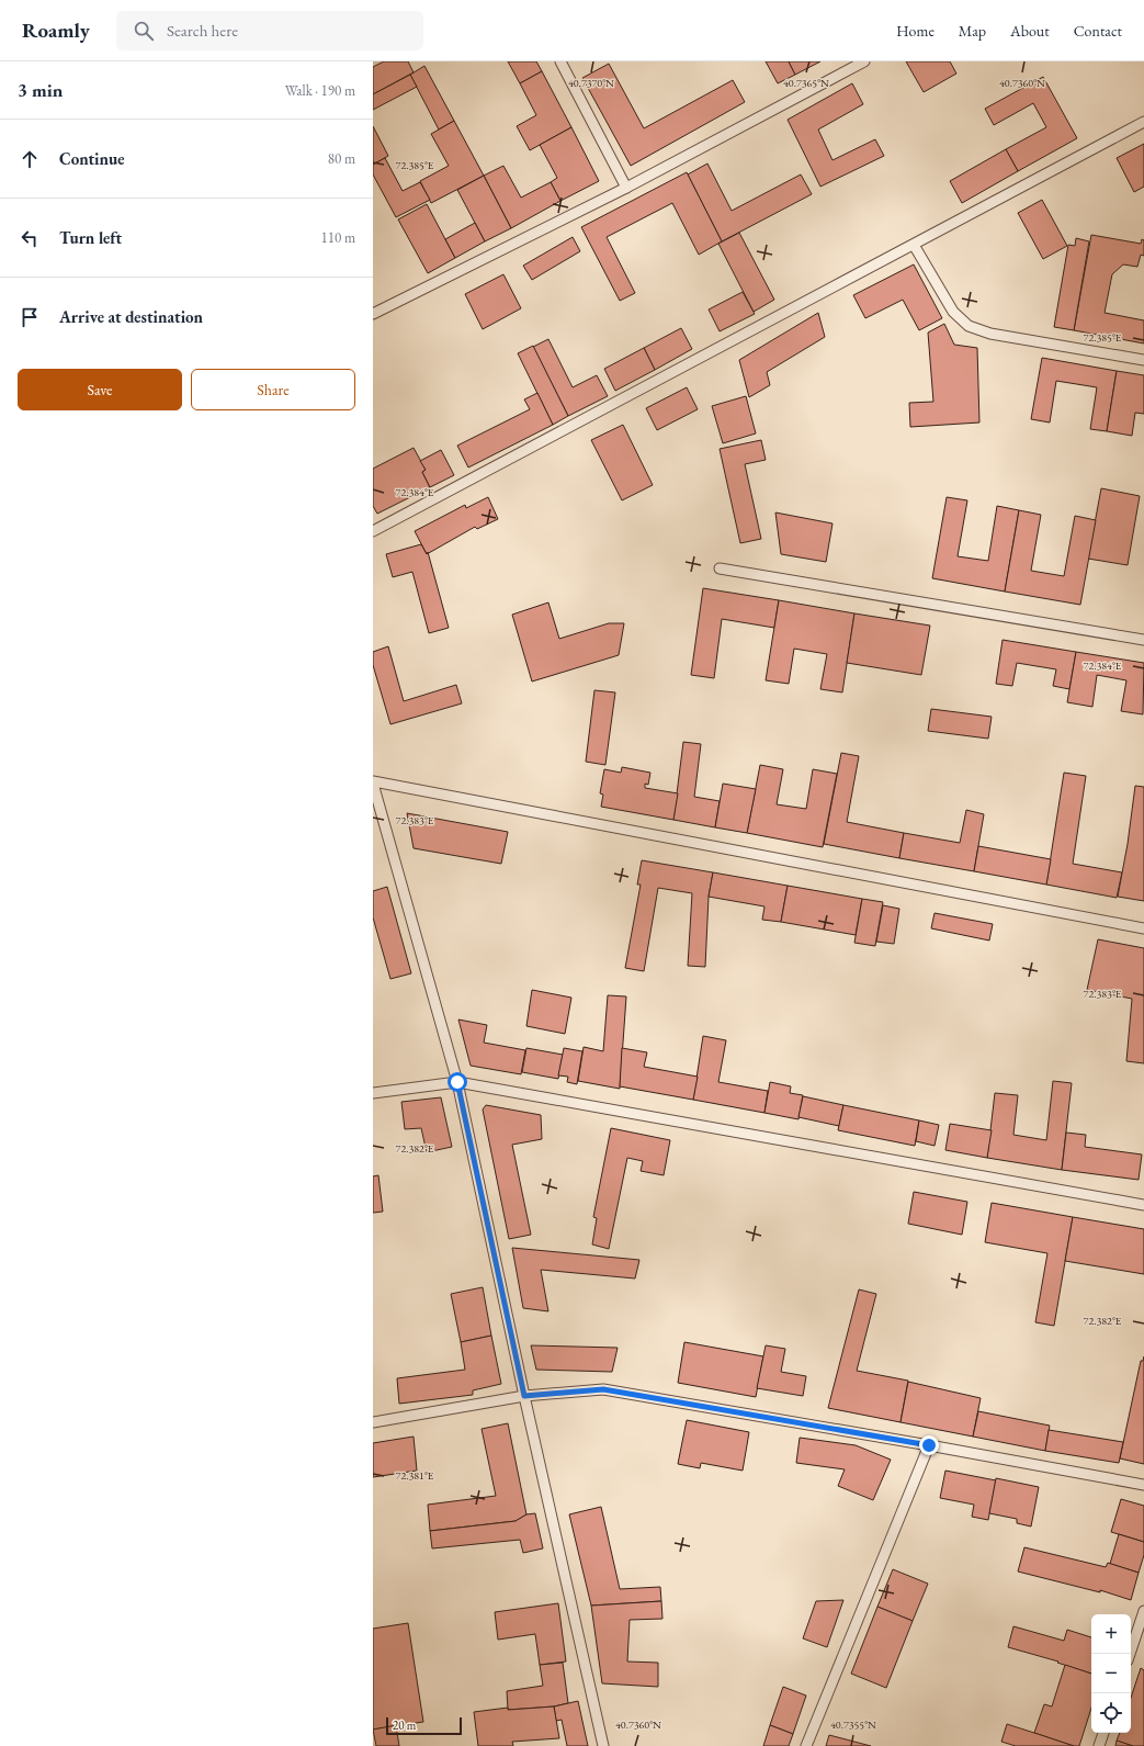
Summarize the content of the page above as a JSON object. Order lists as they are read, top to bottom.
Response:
{
  "scale_bar": "20 m",
  "page": {
    "header": "Roamly",
    "search": "Search here",
    "nav": [
      "Home",
      "Map",
      "About",
      "Contact"
    ],
    "heading": ["3 min", "Walk · 190 m"],
    "list": [
      ["Continue", "80 m"],
      ["Turn left", "110 m"],
      "Arrive at destination"
    ],
    "buttons": ["Save", "Share"],
    "map_buttons": ["+", "−"],
    "scale": "20 m"
  },
  "coordinates": [
    "40.7370°N",
    "40.7365°N",
    "40.7360°N",
    "72.385°E",
    "72.384°E",
    "72.383°E",
    "72.382°E",
    "72.381°E",
    "40.7355°N"
  ]
}
